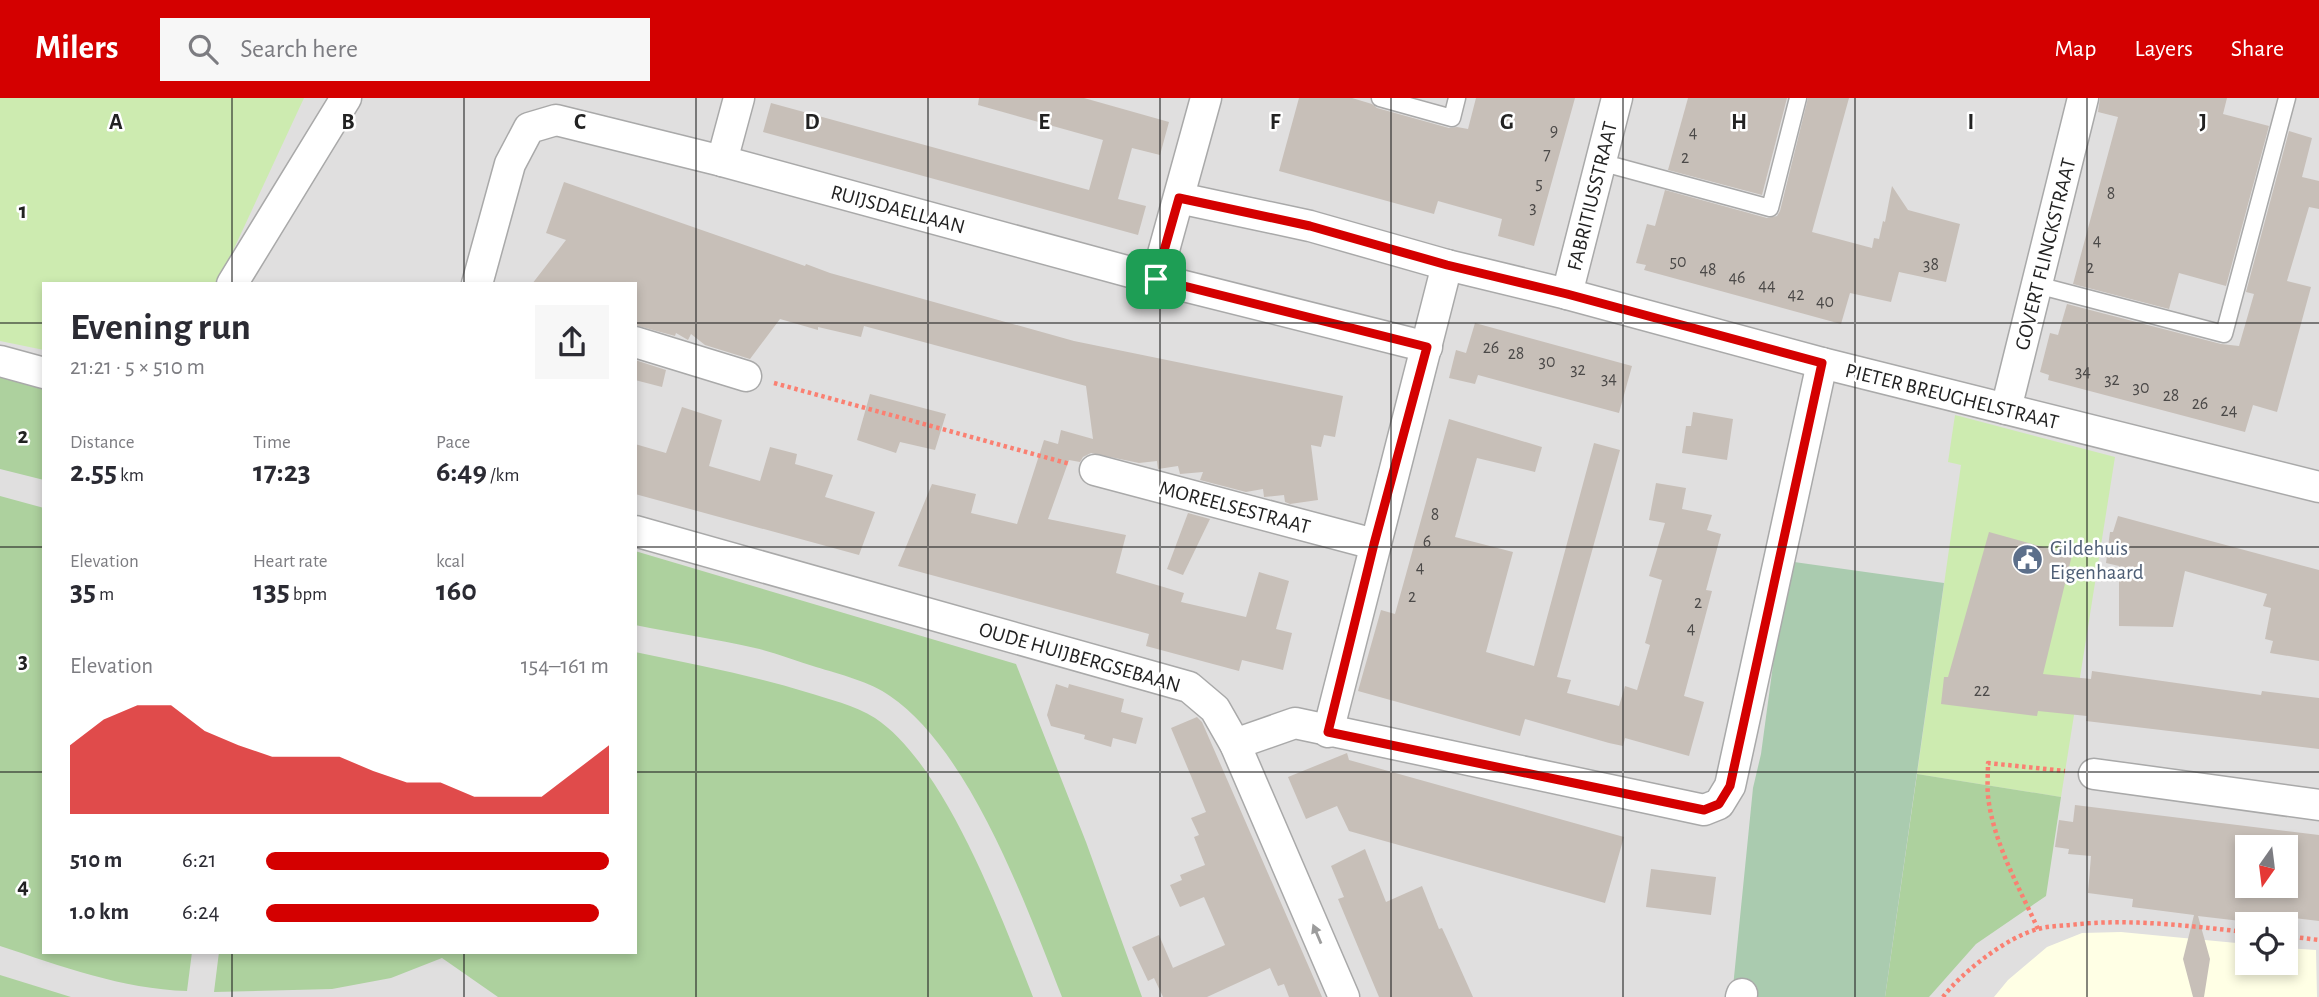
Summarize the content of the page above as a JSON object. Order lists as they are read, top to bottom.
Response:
{
  "streets": {
    "street": [
      "FABRITIUSSTRAAT",
      "RUIJSDAELLAAN",
      "GOVERT FLINCKSTRAAT",
      "PIETER BREUGHELSTRAAT",
      "MOREELSESTRAAT",
      "OUDE HUIJBERGSEBAAN"
    ]
  },
  "crossings": [
    ["FABRITIUSSTRAAT", "PIETER BREUGHELSTRAAT"],
    ["GOVERT FLINCKSTRAAT", "PIETER BREUGHELSTRAAT"]
  ],
  "places": {
    "public building": ["Gildehuis Eigenhaard"]
  },
  "house_numbers": [
    "9",
    "4",
    "7",
    "2",
    "5",
    "8",
    "3",
    "4",
    "50",
    "38",
    "2",
    "48",
    "46",
    "44",
    "42",
    "40",
    "26",
    "28",
    "30",
    "32",
    "34",
    "34",
    "32",
    "30",
    "28",
    "26",
    "24",
    "8",
    "6",
    "4",
    "2",
    "2",
    "4",
    "22"
  ],
  "north": "bottom",
  "page": {
    "header": "Milers",
    "search": "Search here",
    "nav": ["Map", "Layers", "Share"],
    "heading": ["Evening run", "21:21 · 5 × 510 m"],
    "stats": [
      ["Distance", "2.55 km"],
      ["Time", "17:23"],
      ["Pace", "6:49 /km"],
      ["Elevation", "35 m"],
      ["Heart rate", "135 bpm"],
      ["kcal", "160"]
    ],
    "chart": ["Elevation", "154–161 m"],
    "list": [
      {
        "name": "510 m",
        "note": "6:21"
      },
      {
        "name": "1.0 km",
        "note": "6:24"
      }
    ]
  },
  "grid": {
    "columns": [
      "A",
      "B",
      "C",
      "D",
      "E",
      "F",
      "G",
      "H",
      "I",
      "J"
    ],
    "rows": [
      "1",
      "2",
      "3",
      "4"
    ]
  }
}
